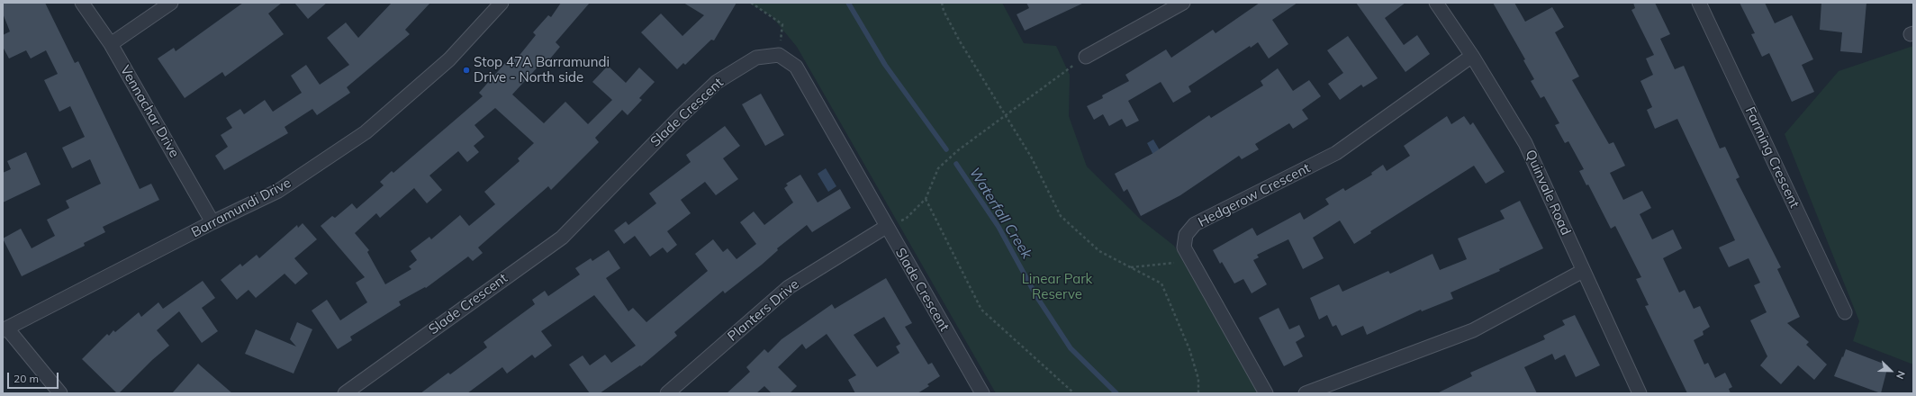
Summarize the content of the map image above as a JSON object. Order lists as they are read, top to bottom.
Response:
{
  "streets": {
    "street": [
      "Vennachar Drive",
      "Slade Crescent",
      "Farming Crescent",
      "Quinvale Road",
      "Hedgerow Crescent",
      "Barramundi Drive",
      "Planters Drive"
    ]
  },
  "crossings": [
    ["Vennachar Drive", "Barramundi Drive"],
    ["Slade Crescent", "Planters Drive"],
    ["Quinvale Road", "Hedgerow Crescent"]
  ],
  "water": ["Waterfall Creek"],
  "parks": ["Linear Park Reserve"],
  "places": ["Stop 47A Barramundi Drive - North side"],
  "scale_bar": "20 m",
  "north": "bottom right"
}
